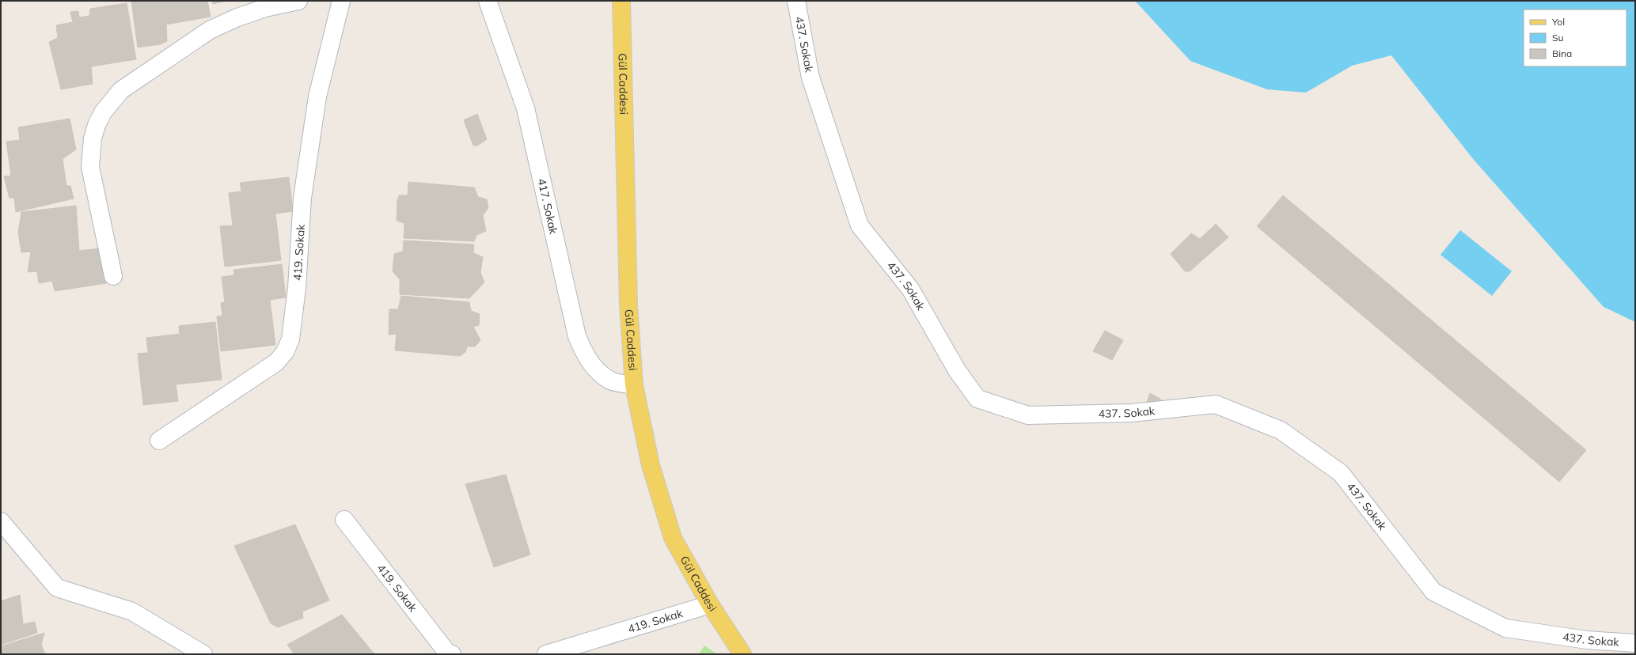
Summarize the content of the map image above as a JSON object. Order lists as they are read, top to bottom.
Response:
{
  "streets": {
    "main road": ["Gül Caddesi"],
    "street": ["437. Sokak", "417. Sokak", "419. Sokak"]
  },
  "crossings": [
    ["Gül Caddesi", "417. Sokak"],
    ["Gül Caddesi", "419. Sokak"]
  ],
  "legend": ["Yol", "Su", "Bina"]
}
